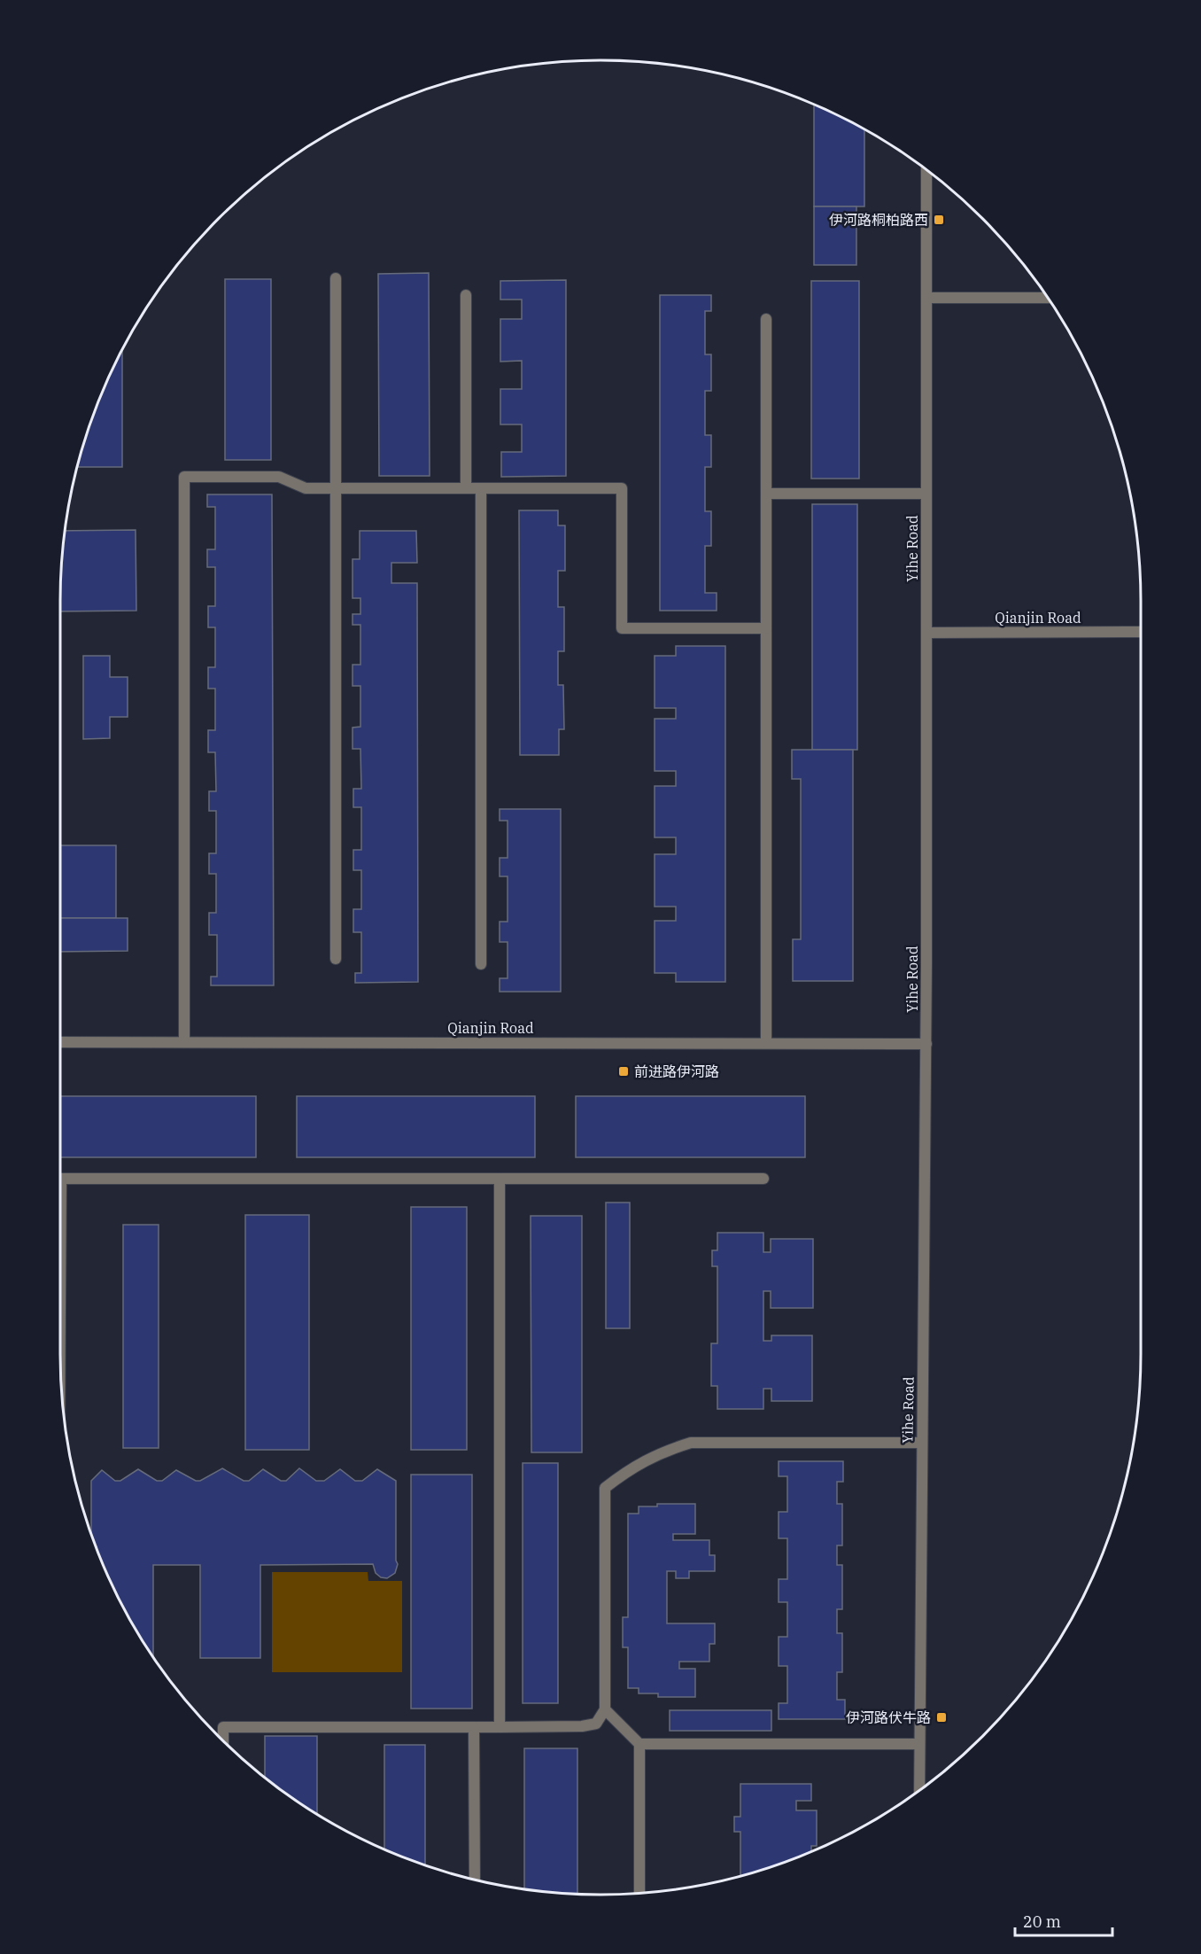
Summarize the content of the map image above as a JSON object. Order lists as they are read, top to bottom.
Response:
{
  "streets": {
    "street": ["Yihe Road", "Qianjin Road"]
  },
  "crossings": [
    ["Yihe Road", "Qianjin Road"]
  ],
  "places": {
    "transit": ["伊河路桐柏路西", "前进路伊河路", "伊河路伏牛路"]
  },
  "scale_bar": "20 m"
}
